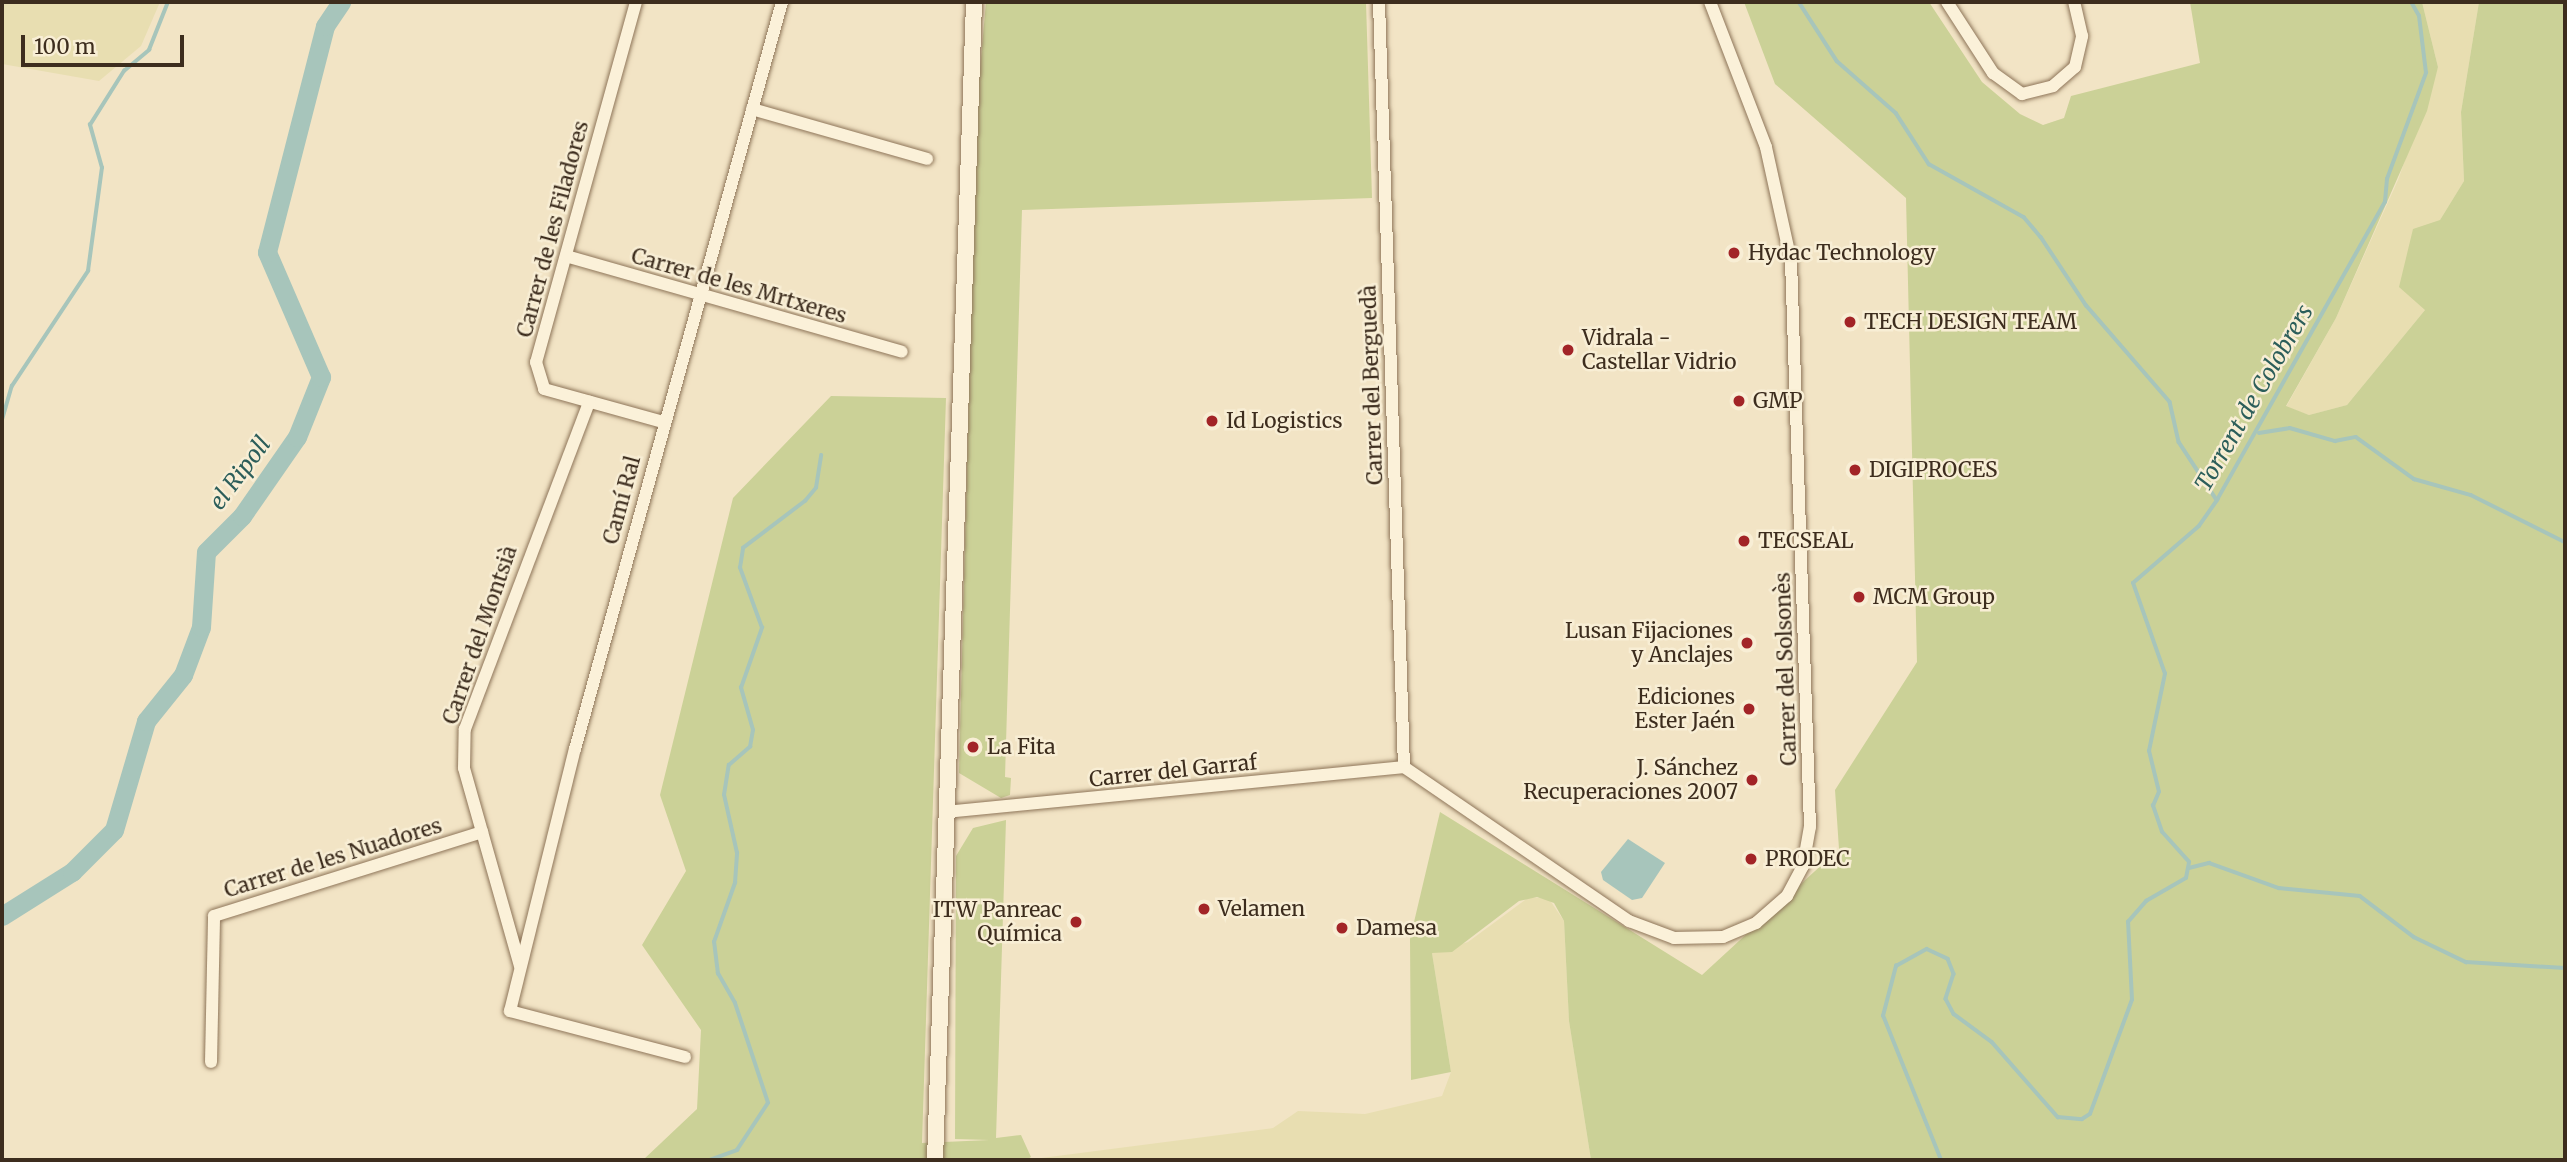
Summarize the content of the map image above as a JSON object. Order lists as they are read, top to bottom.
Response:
{
  "streets": {
    "street": [
      "Carrer de les Filadores",
      "Carrer de les Mrtxeres",
      "Carrer del Berguedà",
      "Camí Ral",
      "Carrer del Montsià",
      "Carrer del Solsonès",
      "Carrer del Garraf",
      "Carrer de les Nuadores"
    ]
  },
  "crossings": [
    ["Carrer de les Filadores", "Carrer de les Mrtxeres"],
    ["Carrer de les Filadores", "Camí Ral"],
    ["Carrer de les Filadores", "Carrer del Montsià"],
    ["Carrer de les Mrtxeres", "Camí Ral"],
    ["Carrer del Berguedà", "Carrer del Solsonès"],
    ["Carrer del Berguedà", "Carrer del Garraf"],
    ["Camí Ral", "Carrer del Montsià"],
    ["Carrer del Montsià", "Carrer de les Nuadores"],
    ["Carrer del Solsonès", "Carrer del Garraf"]
  ],
  "water": ["Torrent de Colobrers", "el Ripoll"],
  "places": [
    "Hydac Technology",
    "TECH DESIGN TEAM",
    "Vidrala - Castellar Vidrio",
    "GMP",
    "Id Logistics",
    "DIGIPROCES",
    "TECSEAL",
    "MCM Group",
    "Lusan Fijaciones y Anclajes",
    "Ediciones Ester Jaén",
    "La Fita",
    "J. Sánchez Recuperaciones 2007",
    "PRODEC",
    "Velamen",
    "ITW Panreac Química",
    "Damesa"
  ],
  "scale_bar": "100 m"
}
